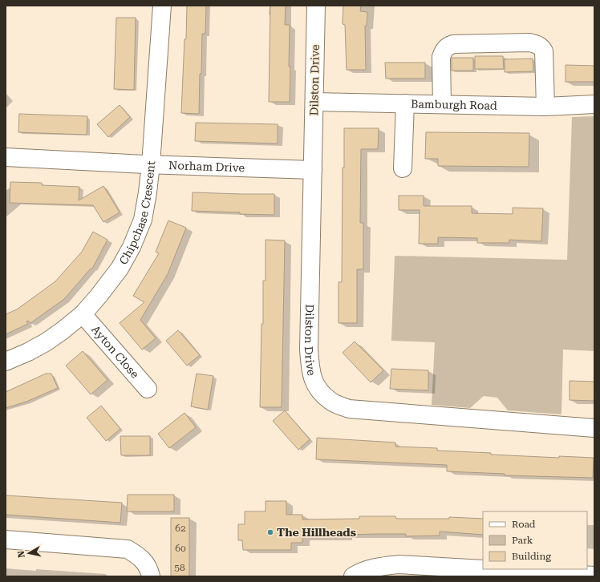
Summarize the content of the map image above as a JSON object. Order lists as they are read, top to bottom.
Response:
{
  "streets": {
    "street": [
      "Dilston Drive",
      "Bamburgh Road",
      "Norham Drive",
      "Chipchase Crescent",
      "Ayton Close"
    ]
  },
  "crossings": [
    ["Dilston Drive", "Bamburgh Road"],
    ["Dilston Drive", "Norham Drive"],
    ["Norham Drive", "Chipchase Crescent"],
    ["Chipchase Crescent", "Ayton Close"]
  ],
  "places": ["The Hillheads"],
  "house_numbers": ["62", "60", "58"],
  "legend": ["Road", "Park", "Building"],
  "north": "left"
}
